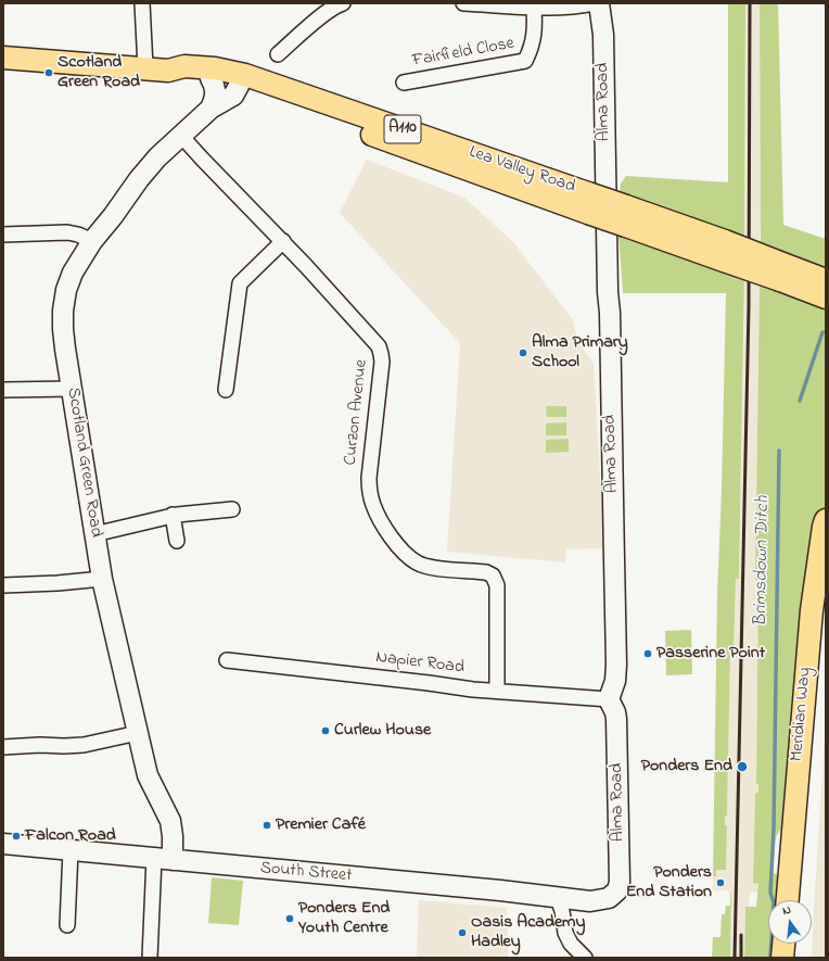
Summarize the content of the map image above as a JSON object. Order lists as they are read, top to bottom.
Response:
{
  "streets": {
    "main road": ["A110", "Lea Valley Road", "Meridian Way"],
    "street": [
      "Fairfield Close",
      "Alma Road",
      "Curzon Avenue",
      "Scotland Green Road",
      "Napier Road",
      "South Street"
    ]
  },
  "crossings": [
    ["Alma Road", "Napier Road"],
    ["Alma Road", "South Street"],
    ["A110", "Lea Valley Road"],
    ["Lea Valley Road", "Scotland Green Road"],
    ["Curzon Avenue", "Scotland Green Road"],
    ["Curzon Avenue", "Napier Road"],
    ["Scotland Green Road", "South Street"]
  ],
  "water": ["Brimsdown Ditch"],
  "places": [
    "Scotland Green Road",
    "Alma Primary School",
    "Passerine Point",
    "Curlew House",
    "Ponders End",
    "Premier Café",
    "Falcon Road",
    "Ponders End Station",
    "Ponders End Youth Centre",
    "Oasis Academy Hadley"
  ],
  "north": "top"
}
